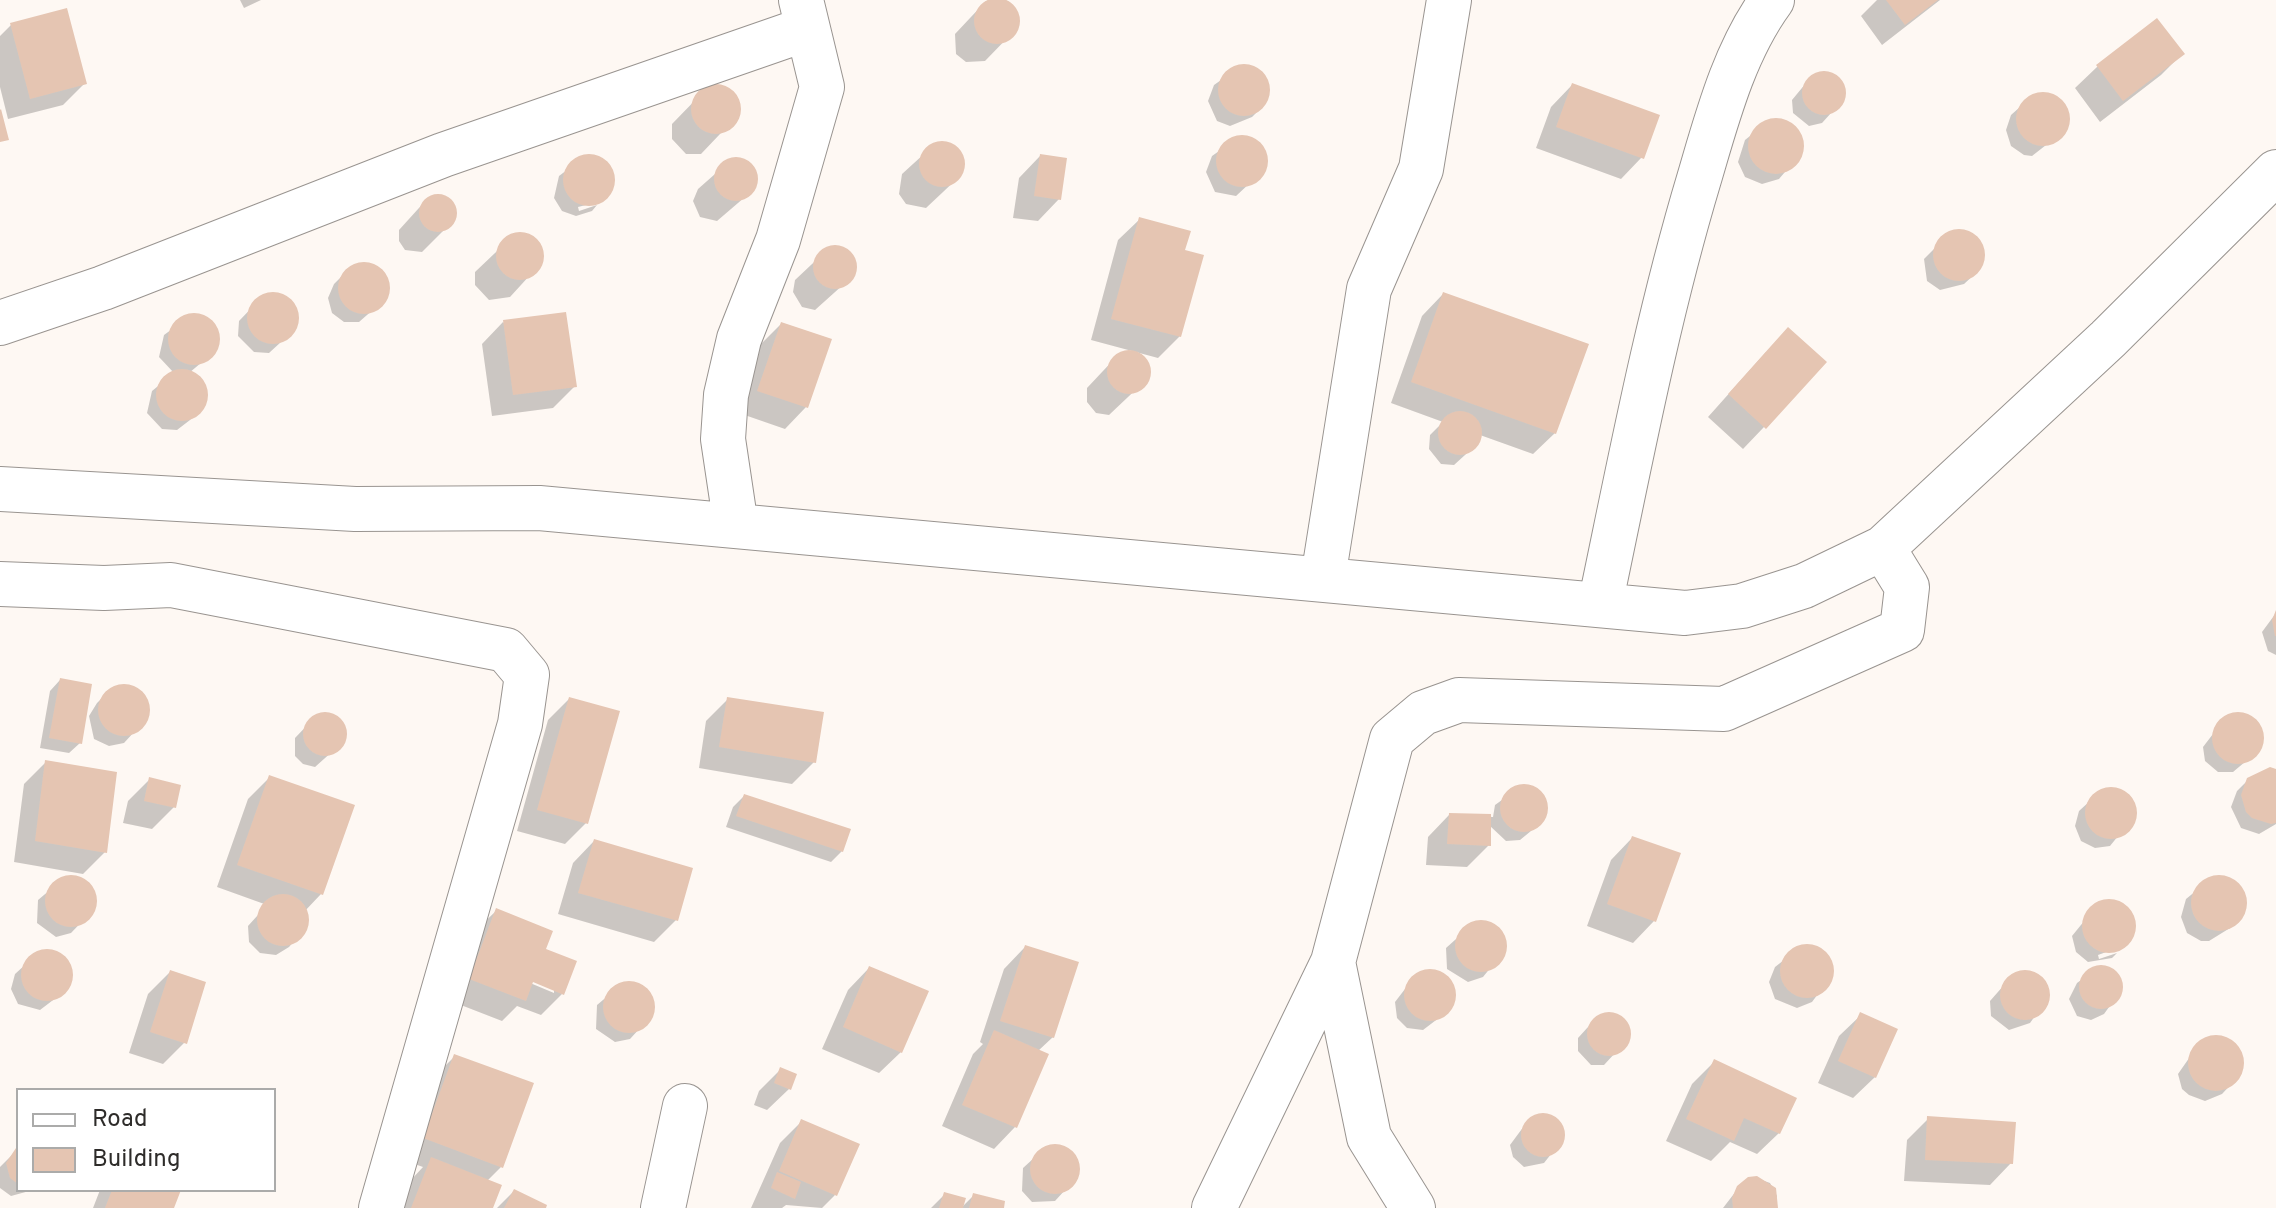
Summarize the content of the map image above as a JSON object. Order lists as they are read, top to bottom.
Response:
{
  "legend": ["Road", "Building"]
}
